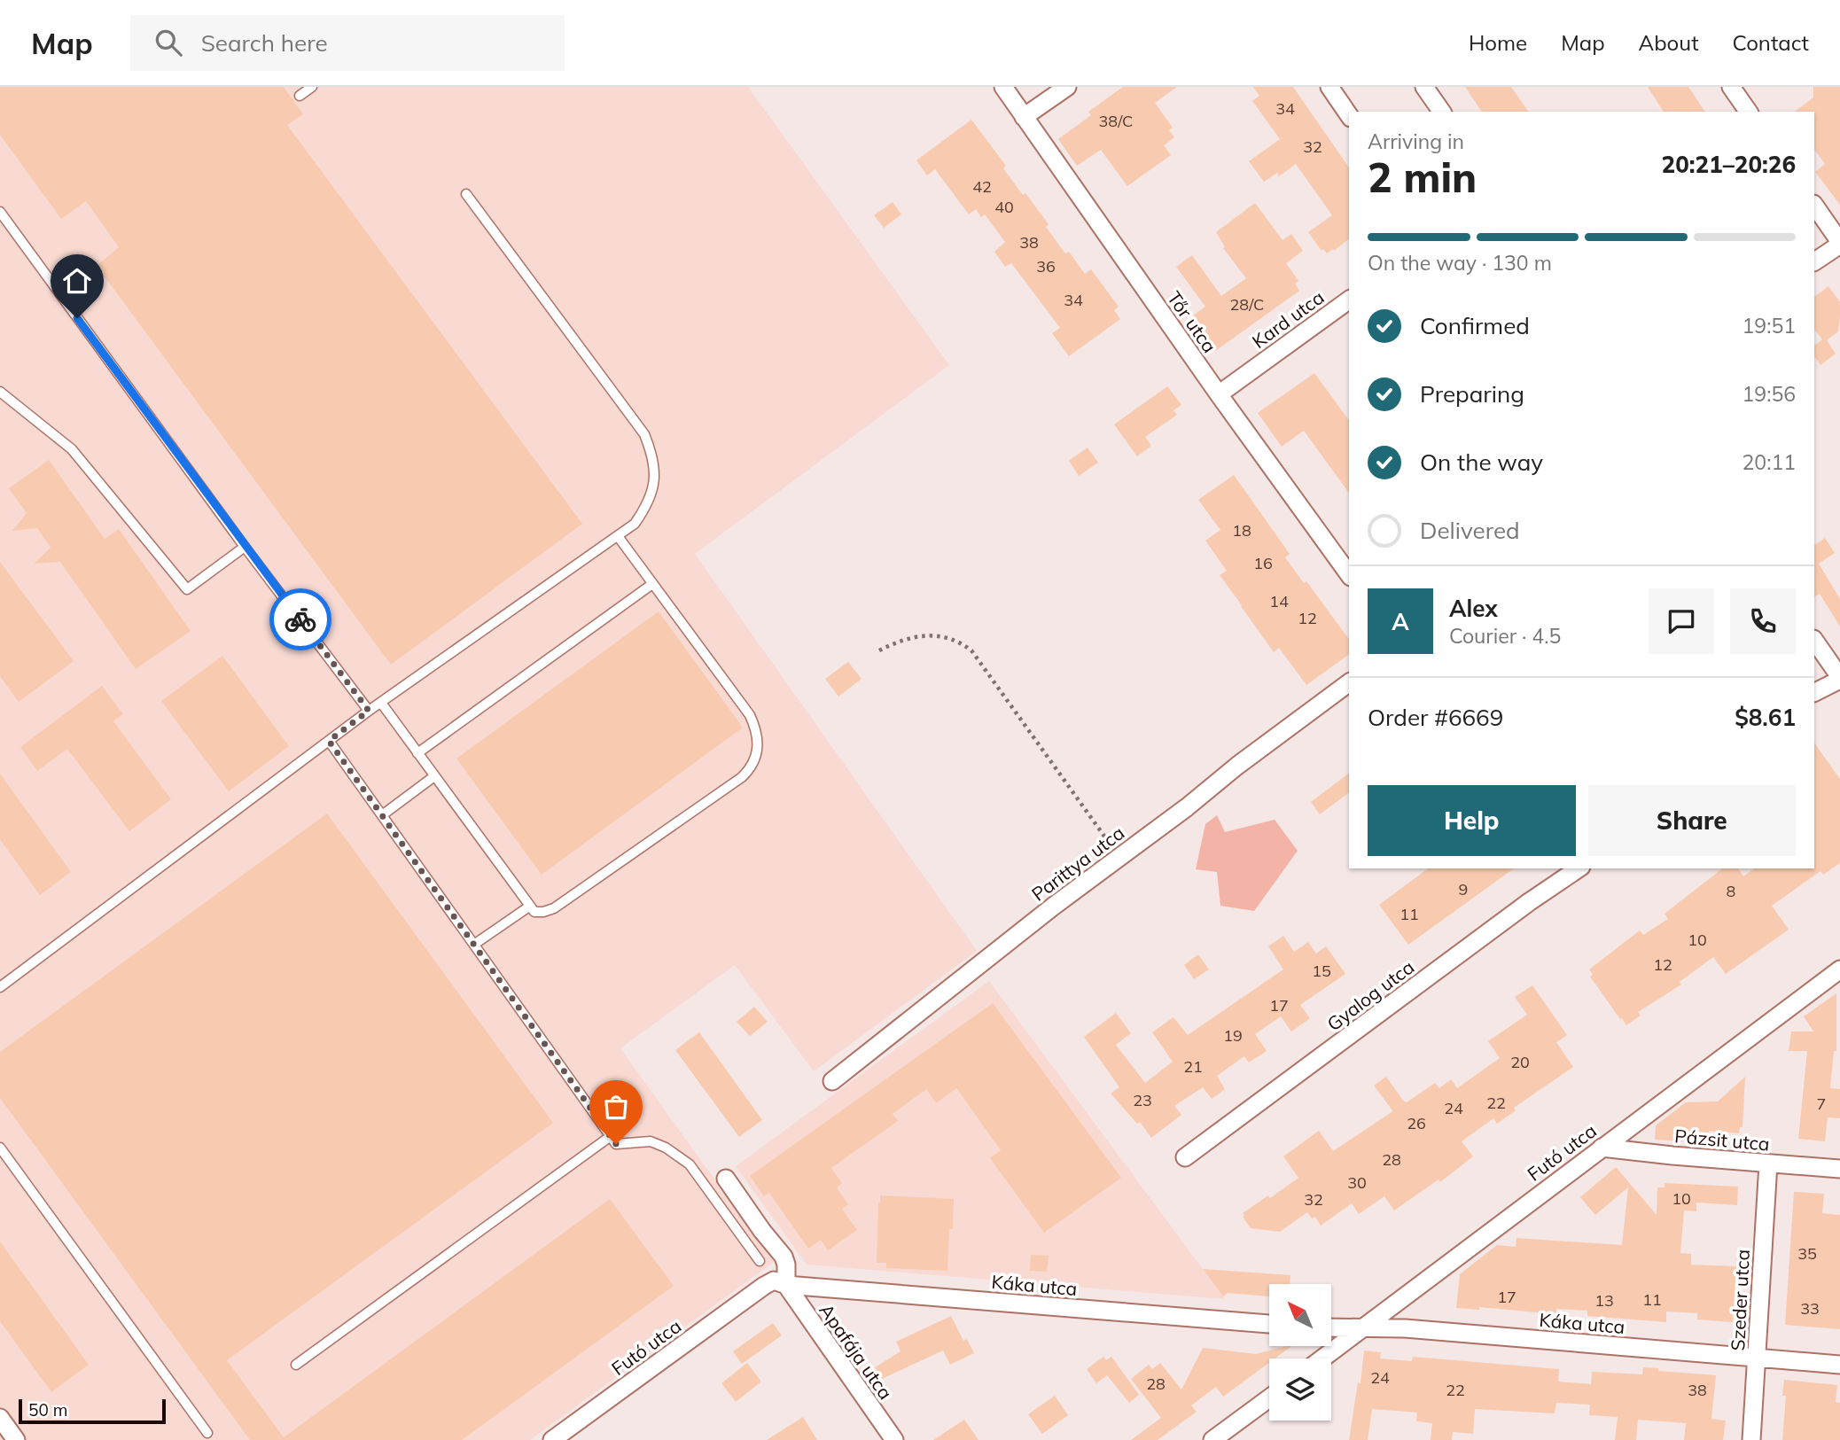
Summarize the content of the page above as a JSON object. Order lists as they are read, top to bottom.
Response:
{
  "streets": {
    "street": [
      "Kard utca",
      "Tőr utca",
      "Parittya utca",
      "Gyalog utca",
      "Pázsit utca",
      "Futó utca",
      "Káka utca",
      "Szeder utca",
      "Apafája utca"
    ]
  },
  "crossings": [
    ["Kard utca", "Tőr utca"],
    ["Pázsit utca", "Futó utca"],
    ["Pázsit utca", "Szeder utca"],
    ["Futó utca", "Káka utca"],
    ["Futó utca", "Apafája utca"],
    ["Káka utca", "Szeder utca"],
    ["Káka utca", "Apafája utca"]
  ],
  "house_numbers": [
    "34",
    "38/C",
    "32",
    "42",
    "40",
    "38",
    "36",
    "34",
    "28/C",
    "18",
    "16",
    "14",
    "12",
    "9",
    "8",
    "11",
    "10",
    "12",
    "15",
    "17",
    "19",
    "20",
    "21",
    "23",
    "22",
    "7",
    "24",
    "26",
    "28",
    "30",
    "10",
    "32",
    "35",
    "17",
    "11",
    "13",
    "33",
    "24",
    "28",
    "22",
    "38"
  ],
  "scale_bar": "50 m",
  "north": "top left",
  "page": {
    "header": "Map",
    "search": "Search here",
    "nav": [
      "Home",
      "Map",
      "About",
      "Contact"
    ],
    "heading": ["2 min", "Arriving in", "20:21–20:26"],
    "panel": [
      "Alex",
      "Courier · 4.5",
      "Order #6669",
      "$8.61"
    ],
    "bar": "On the way · 130 m",
    "list": [
      ["Confirmed", "19:51"],
      ["Preparing", "19:56"],
      ["On the way", "20:11"],
      "Delivered"
    ],
    "round": "A",
    "buttons": ["Help", "Share"],
    "scale": "50 m"
  }
}
